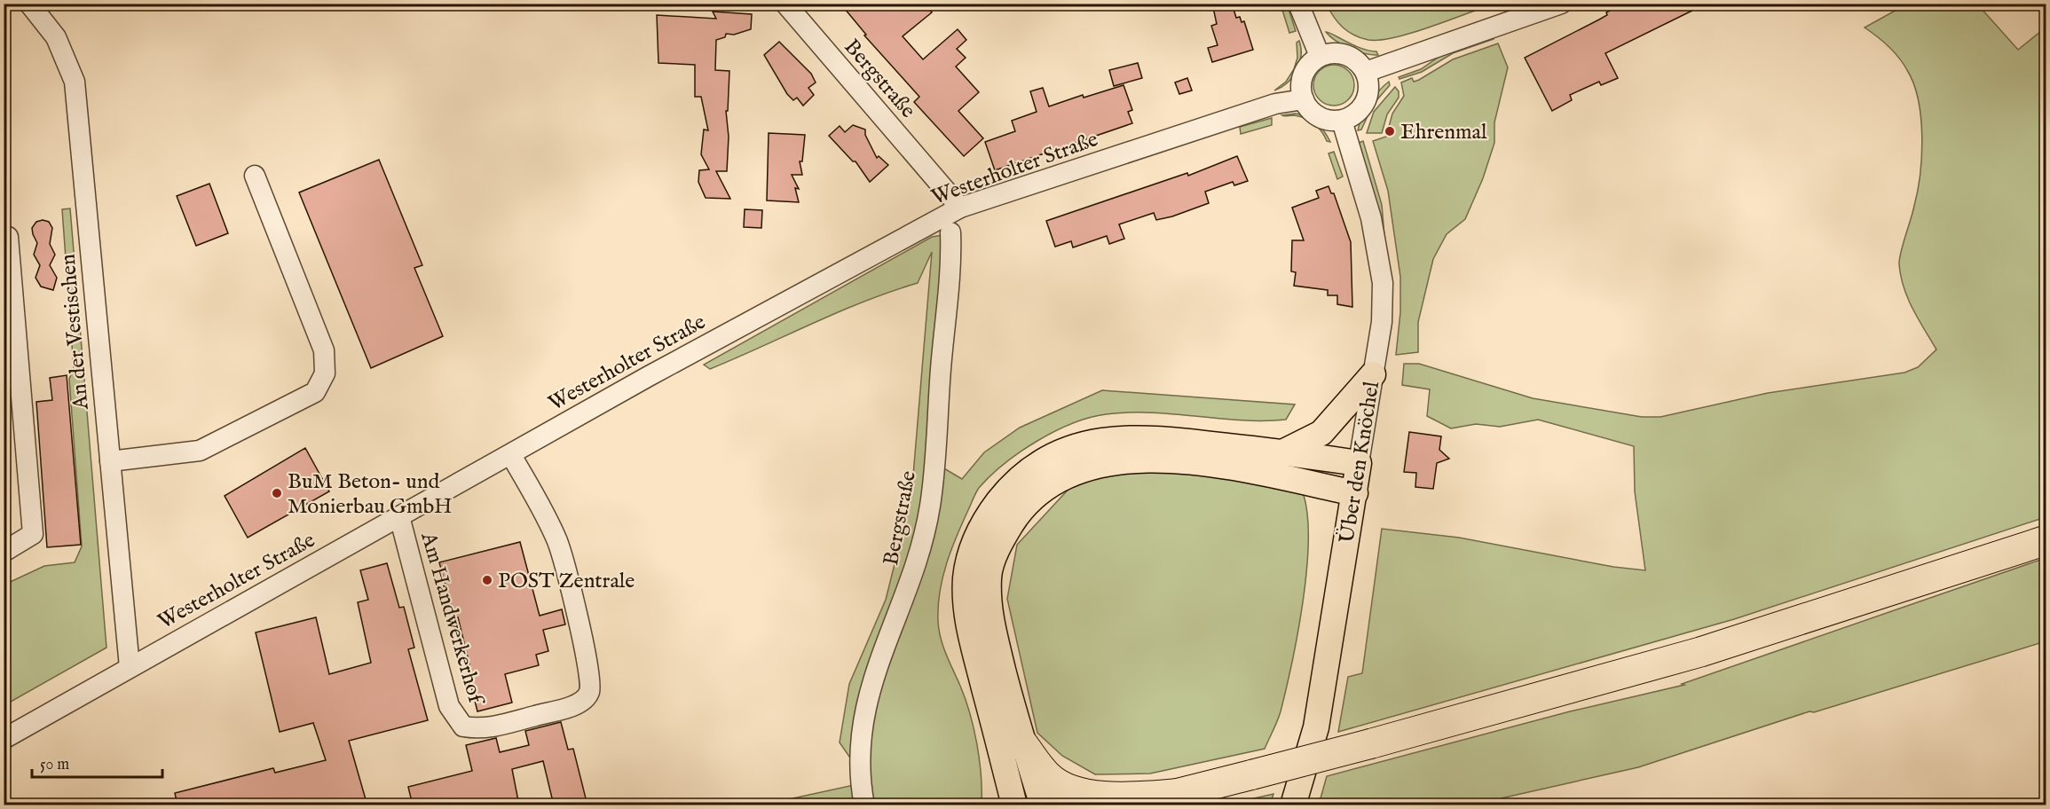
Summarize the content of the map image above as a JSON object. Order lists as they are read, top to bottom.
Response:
{
  "streets": {
    "main road": ["Über den Knöchel"],
    "street": [
      "Bergstraße",
      "Westerholter Straße",
      "An der Vestischen",
      "Am Handwerkerhof"
    ]
  },
  "crossings": [
    ["Bergstraße", "Westerholter Straße"],
    ["Westerholter Straße", "An der Vestischen"],
    ["Westerholter Straße", "Über den Knöchel"],
    ["Westerholter Straße", "Am Handwerkerhof"]
  ],
  "places": ["Ehrenmal", "BuM Beton- und Monierbau GmbH", "POST Zentrale"],
  "scale_bar": "50 m"
}
